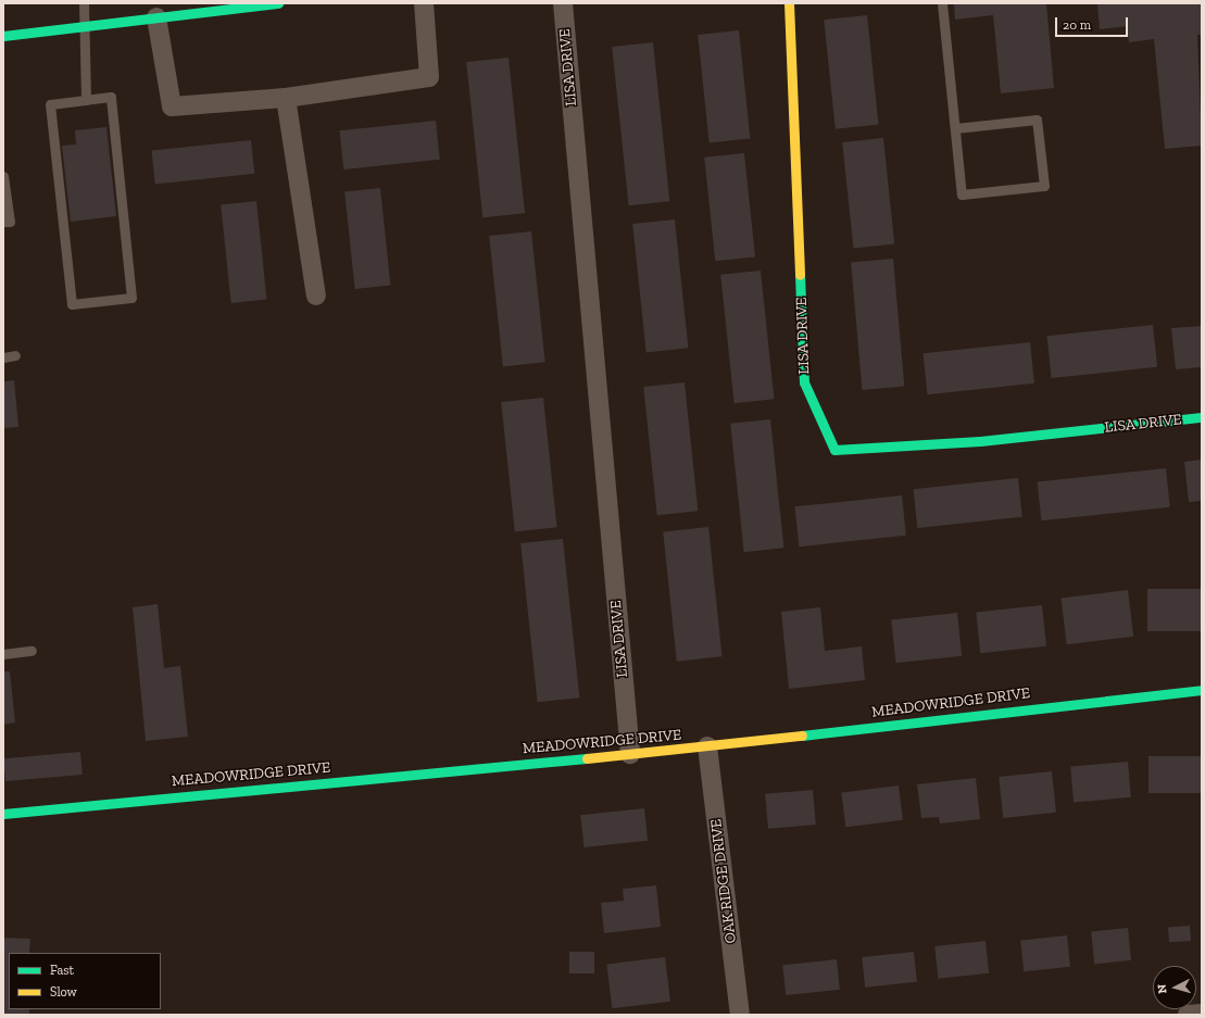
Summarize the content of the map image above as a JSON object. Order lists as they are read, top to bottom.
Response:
{
  "streets": {
    "street": ["LISA DRIVE", "MEADOWRIDGE DRIVE", "OAK RIDGE DRIVE"]
  },
  "crossings": [
    ["LISA DRIVE", "MEADOWRIDGE DRIVE"],
    ["MEADOWRIDGE DRIVE", "OAK RIDGE DRIVE"]
  ],
  "legend": ["Fast", "Slow"],
  "scale_bar": "20 m",
  "north": "left"
}
